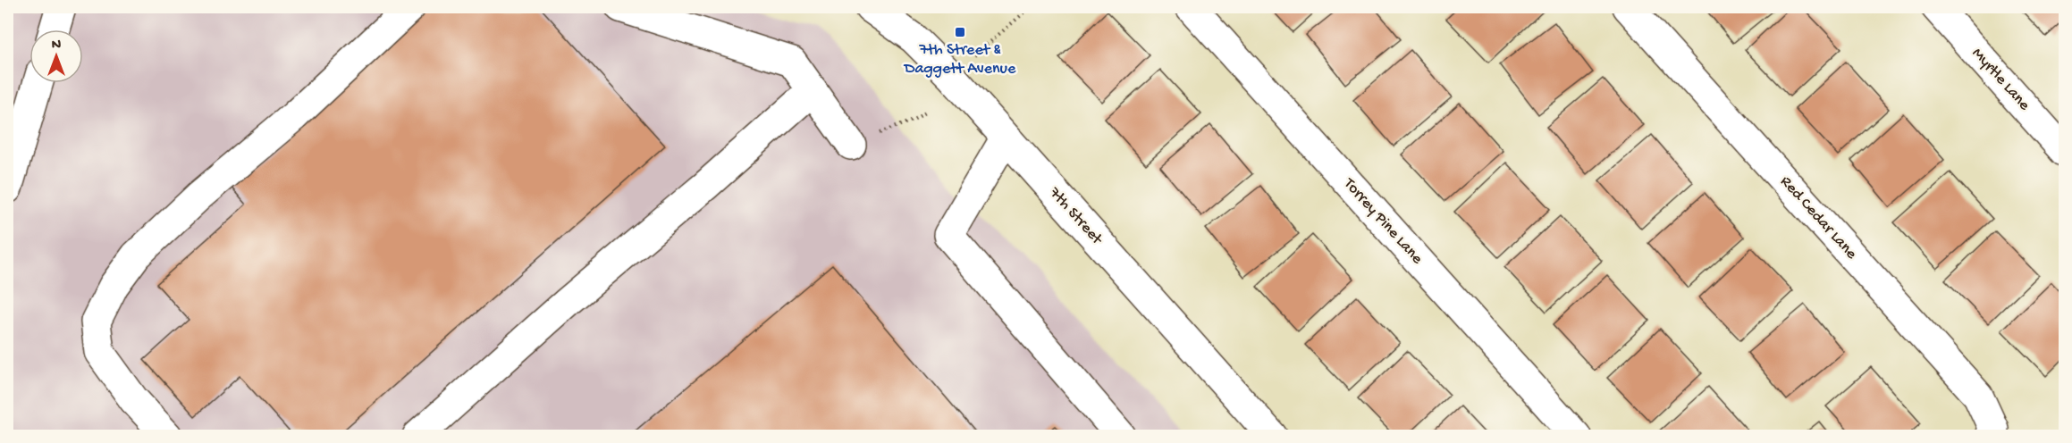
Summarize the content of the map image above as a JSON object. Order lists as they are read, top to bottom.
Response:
{
  "streets": {
    "street": [
      "Myrtle Lane",
      "7th Street",
      "Red Cedar Lane",
      "Torrey Pine Lane"
    ]
  },
  "places": {
    "transit": ["7th Street & Daggett Avenue"]
  },
  "north": "top"
}
